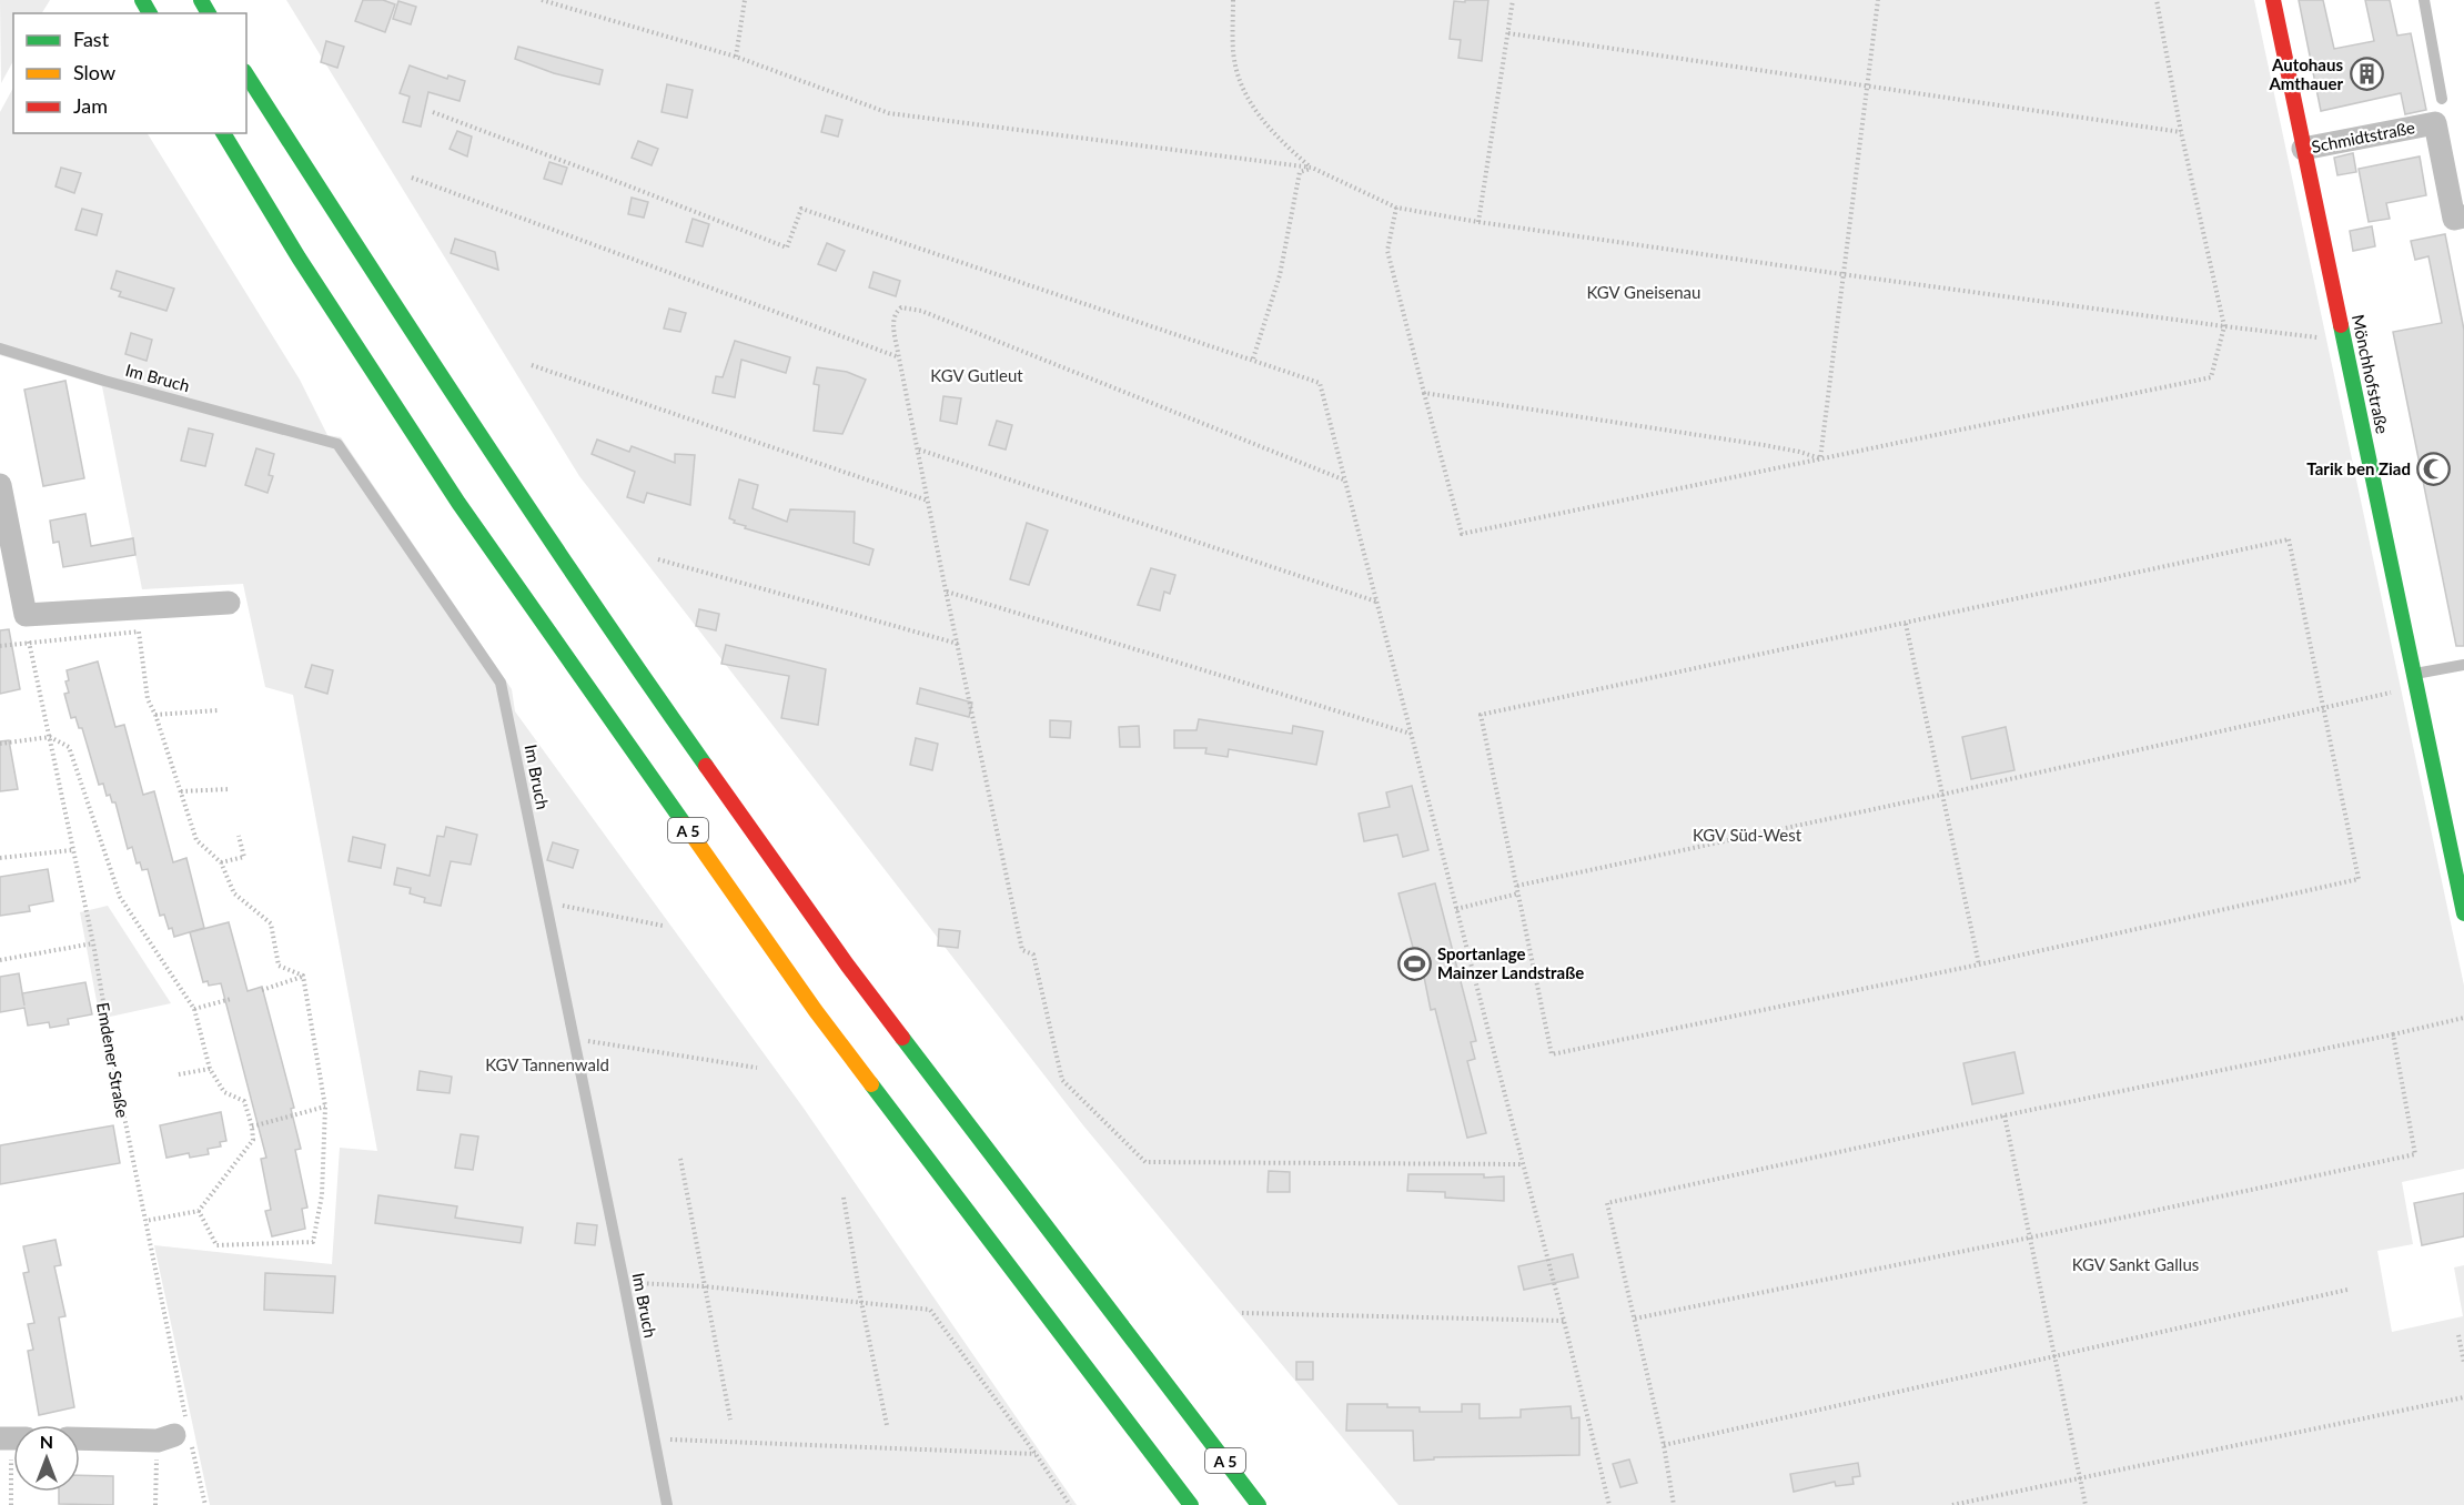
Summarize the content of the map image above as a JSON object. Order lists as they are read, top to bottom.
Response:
{
  "streets": {
    "main road": ["Mönchhofstraße", "A 5"],
    "street": ["Schmidtstraße"],
    "lane": ["Im Bruch"],
    "path": ["Emdener Straße"]
  },
  "crossings": [
    ["Schmidtstraße", "Mönchhofstraße"]
  ],
  "parks": [
    "KGV Gneisenau",
    "KGV Gutleut",
    "KGV Süd-West",
    "KGV Tannenwald",
    "KGV Sankt Gallus"
  ],
  "places": {
    "building": ["Autohaus Amthauer"],
    "mosque": ["Tarik ben Ziad"],
    "sports": ["Sportanlage Mainzer Landstraße"]
  },
  "legend": ["Fast", "Slow", "Jam"],
  "north": "top"
}
